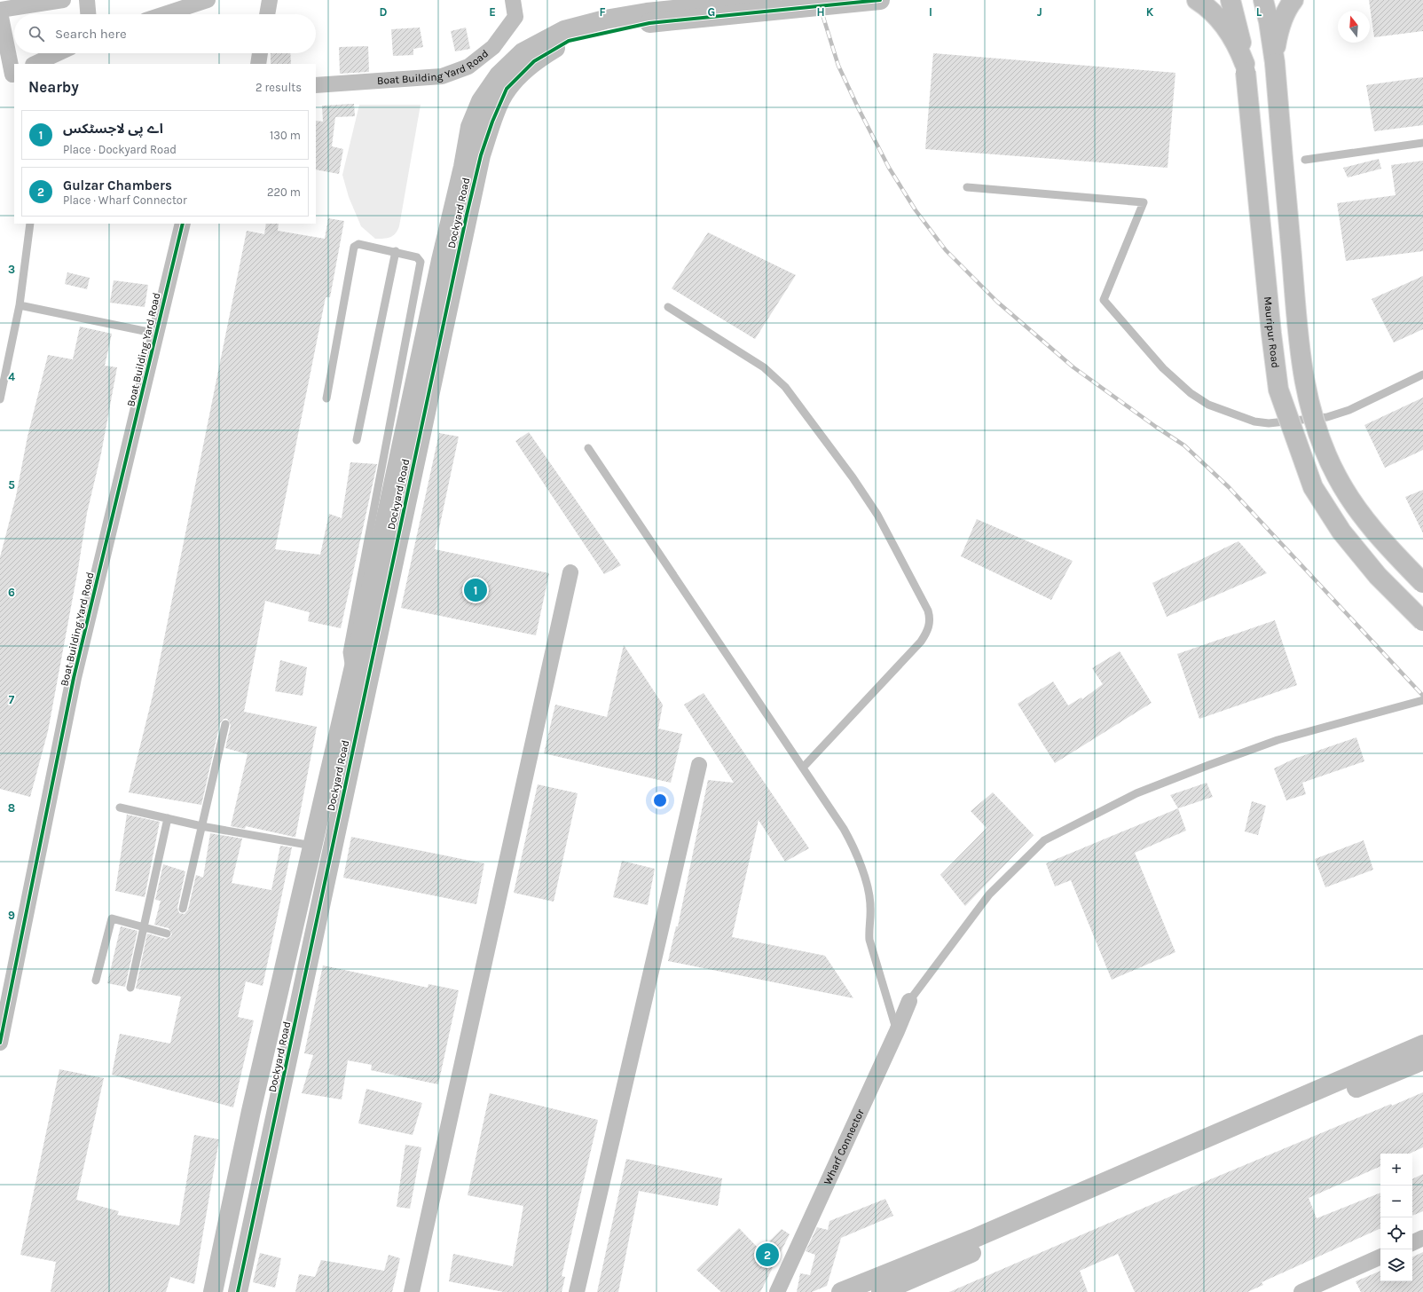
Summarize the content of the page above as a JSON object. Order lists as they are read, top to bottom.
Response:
{
  "streets": {
    "main road": ["Dockyard Road", "Mauripur Road"],
    "street": ["Boat Building Yard Road", "Wharf Connector"]
  },
  "north": "top",
  "page": {
    "search": "Search here",
    "heading": ["Nearby", "2 results"],
    "list": [
      {
        "mark": "1",
        "name": "اے پی لاجسٹکس",
        "note": "Place · Dockyard Road",
        "value": "130 m"
      },
      {
        "mark": "2",
        "name": "Gulzar Chambers",
        "note": "Place · Wharf Connector",
        "value": "220 m"
      }
    ],
    "pins": ["1", "2"],
    "map_buttons": ["+", "−"]
  },
  "grid": {
    "columns": [
      "D",
      "E",
      "F",
      "G",
      "H",
      "I",
      "J",
      "K",
      "L"
    ],
    "rows": [
      "3",
      "4",
      "5",
      "6",
      "7",
      "8",
      "9"
    ]
  }
}
